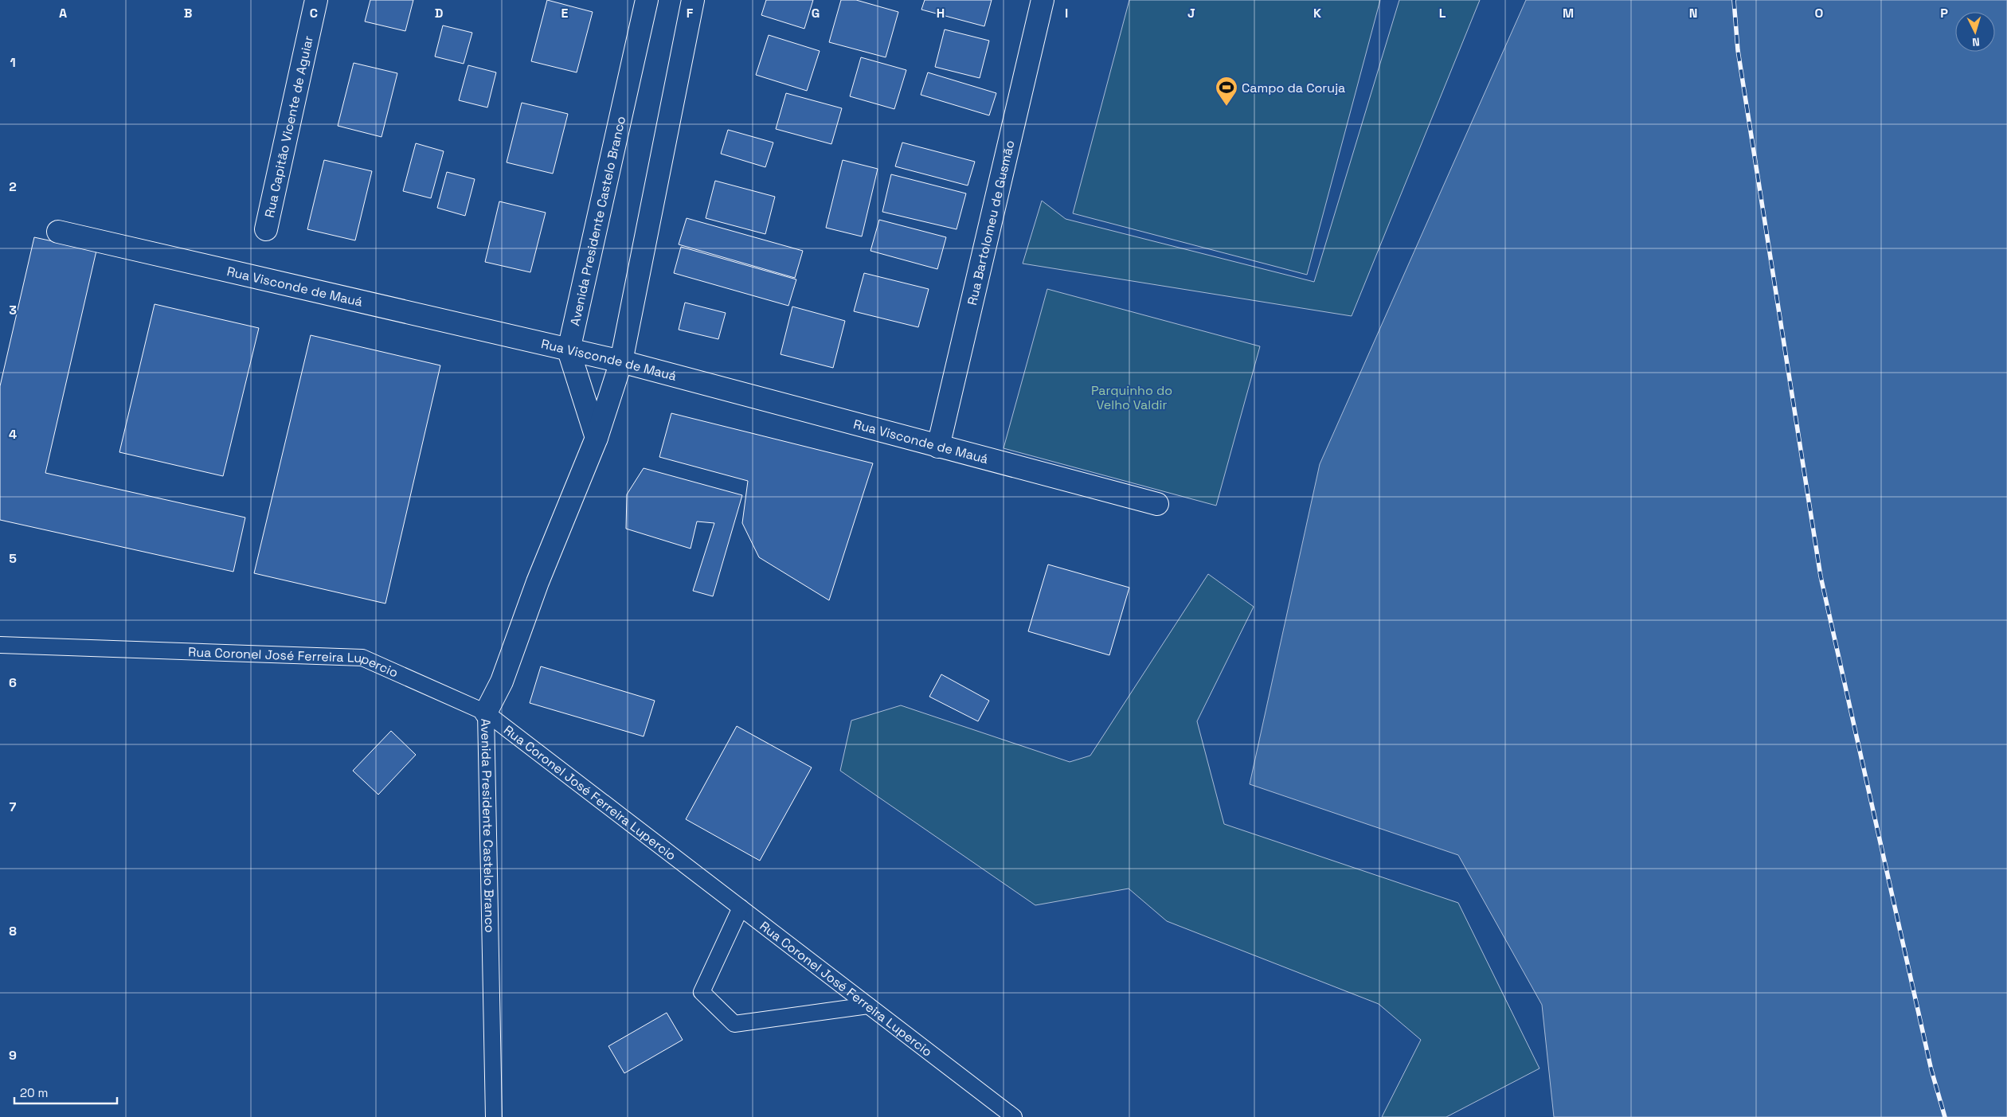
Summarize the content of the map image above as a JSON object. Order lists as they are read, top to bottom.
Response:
{
  "streets": {
    "street": [
      "Rua Capitão Vicente de Aguiar",
      "Avenida Presidente Castelo Branco",
      "Rua Bartolomeu de Gusmão",
      "Rua Visconde de Mauá"
    ],
    "lane": ["Rua Coronel José Ferreira Lupercio"]
  },
  "crossings": [
    ["Avenida Presidente Castelo Branco", "Rua Visconde de Mauá"],
    ["Avenida Presidente Castelo Branco", "Rua Coronel José Ferreira Lupercio"],
    ["Rua Bartolomeu de Gusmão", "Rua Visconde de Mauá"]
  ],
  "parks": ["Parquinho do Velho Valdir"],
  "places": {
    "sports": ["Campo da Coruja"]
  },
  "scale_bar": "20 m",
  "north": "bottom",
  "grid": {
    "columns": [
      "A",
      "B",
      "C",
      "D",
      "E",
      "F",
      "G",
      "H",
      "I",
      "J",
      "K",
      "L",
      "M",
      "N",
      "O",
      "P"
    ],
    "rows": [
      "1",
      "2",
      "3",
      "4",
      "5",
      "6",
      "7",
      "8",
      "9"
    ]
  }
}
